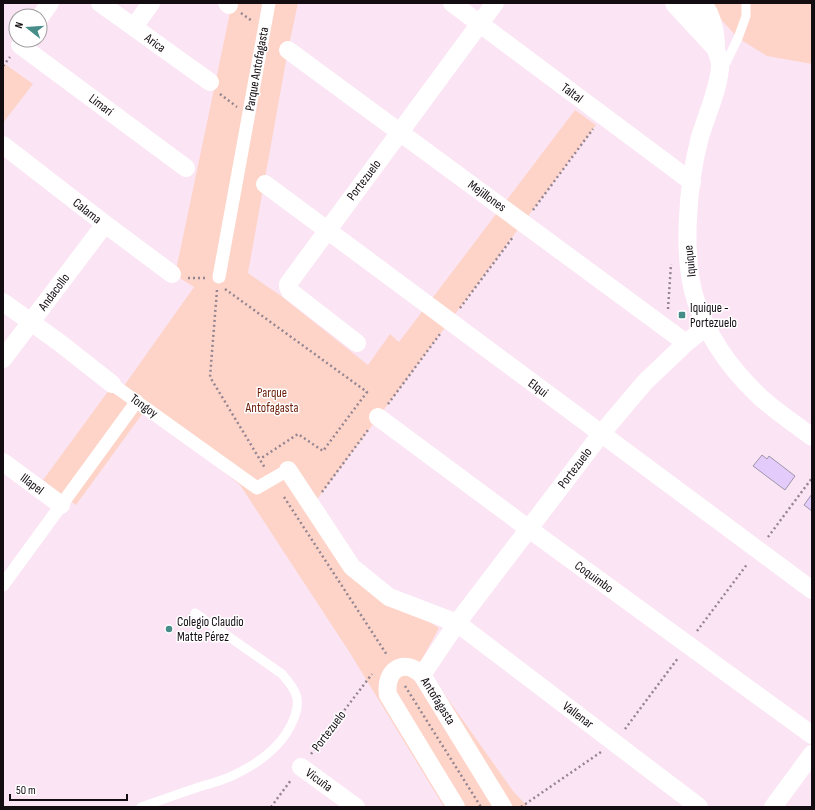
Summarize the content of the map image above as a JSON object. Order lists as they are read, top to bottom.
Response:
{
  "streets": {
    "street": [
      "Arica",
      "Parque Antofagasta",
      "Taltal",
      "Limarí",
      "Portezuelo",
      "Mejillones",
      "Calama",
      "Iquique",
      "Andacollo",
      "Elqui",
      "Tongoy",
      "Illapel",
      "Coquimbo",
      "Antofagasta",
      "Vallenar",
      "Vicuña"
    ]
  },
  "crossings": [
    ["Taltal", "Portezuelo"],
    ["Taltal", "Iquique"],
    ["Portezuelo", "Mejillones"],
    ["Portezuelo", "Iquique"],
    ["Portezuelo", "Elqui"],
    ["Portezuelo", "Coquimbo"],
    ["Portezuelo", "Antofagasta"],
    ["Portezuelo", "Vallenar"],
    ["Portezuelo", "Vicuña"],
    ["Calama", "Andacollo"],
    ["Andacollo", "Tongoy"]
  ],
  "parks": ["Parque Antofagasta"],
  "places": {
    "transit": ["Iquique - Portezuelo"],
    "other": ["Colegio Claudio Matte Pérez"]
  },
  "scale_bar": "50 m",
  "north": "left"
}
